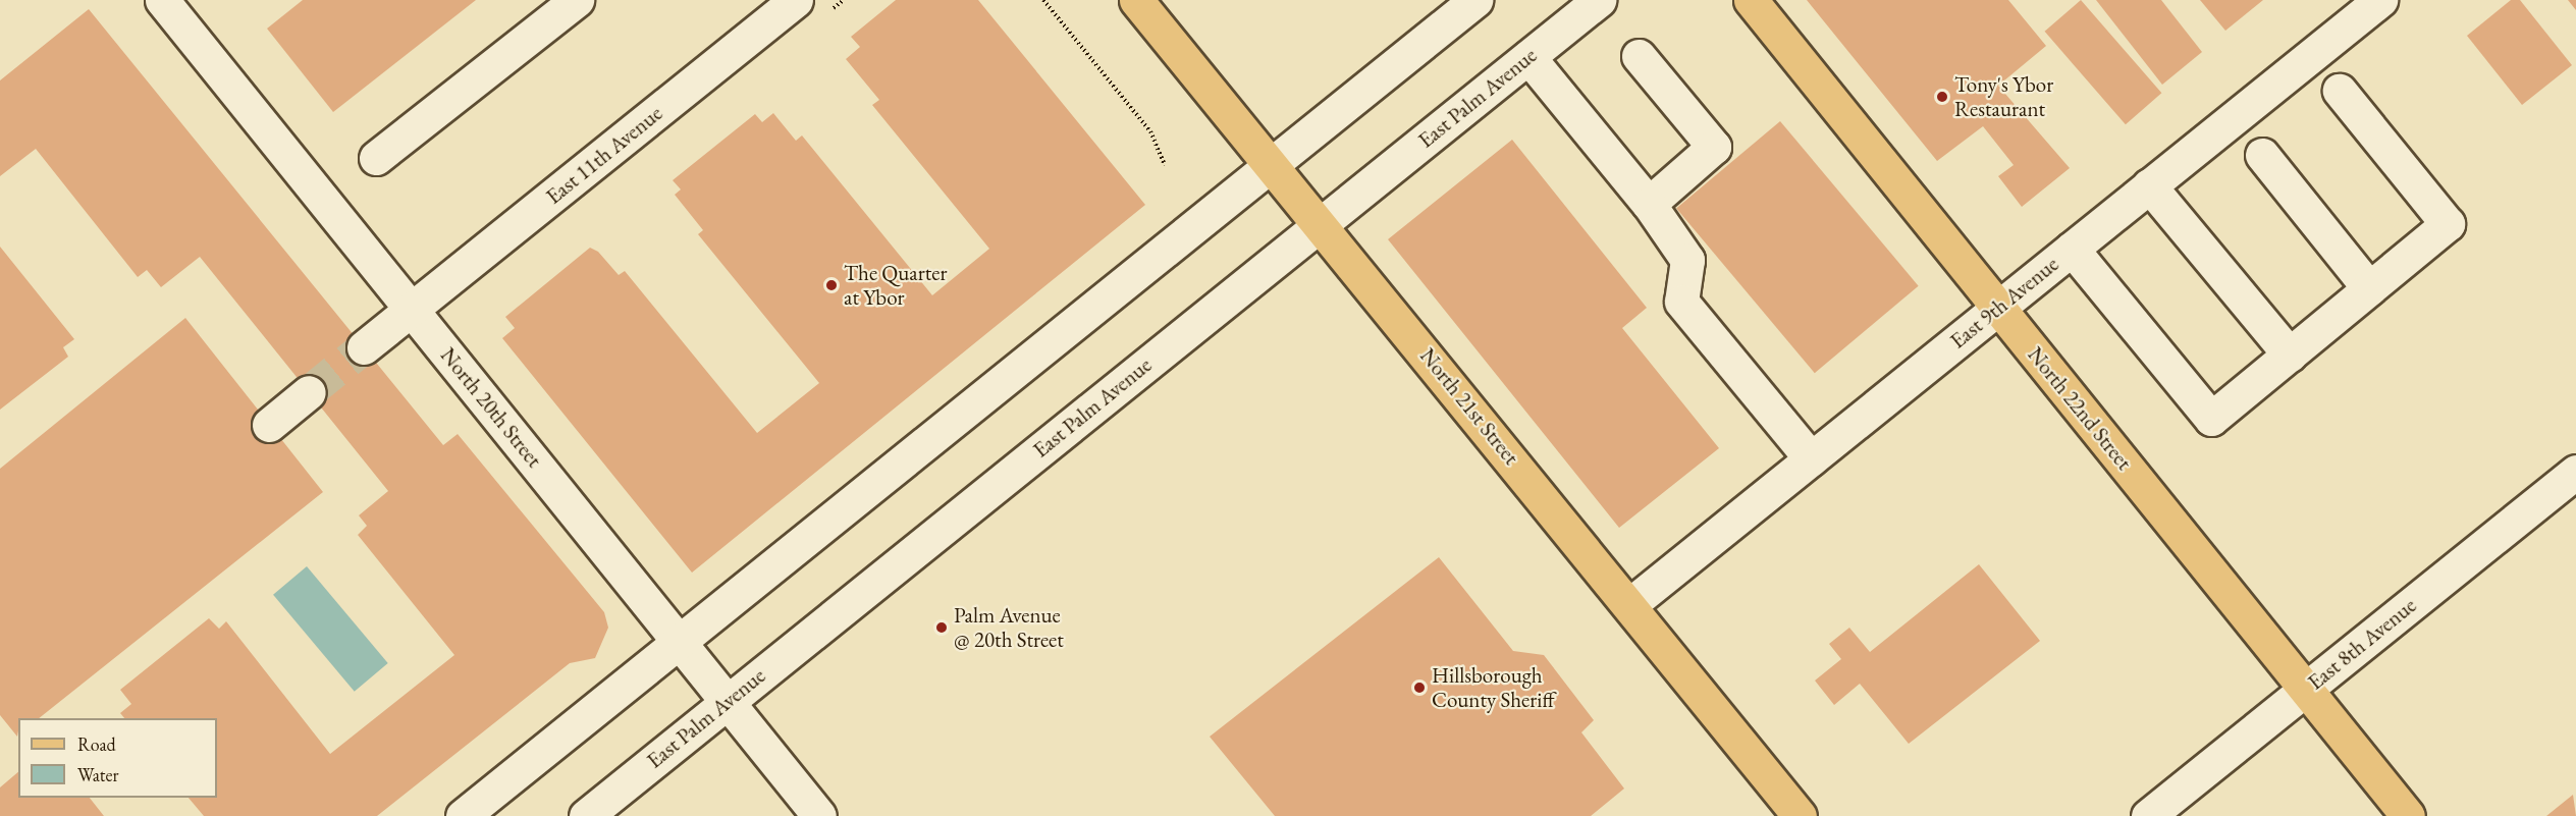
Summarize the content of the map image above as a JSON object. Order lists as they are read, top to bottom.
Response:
{
  "streets": {
    "main road": ["North 21st Street", "North 22nd Street"],
    "street": [
      "East Palm Avenue",
      "East 11th Avenue",
      "East 9th Avenue",
      "North 20th Street",
      "East 8th Avenue"
    ]
  },
  "crossings": [
    ["East Palm Avenue", "North 21st Street"],
    ["East Palm Avenue", "North 20th Street"],
    ["East 11th Avenue", "North 20th Street"],
    ["East 9th Avenue", "North 21st Street"],
    ["East 9th Avenue", "North 22nd Street"],
    ["North 22nd Street", "East 8th Avenue"]
  ],
  "places": [
    "Tony's Ybor Restaurant",
    "The Quarter at Ybor",
    "Palm Avenue @ 20th Street",
    "Hillsborough County Sheriff"
  ],
  "legend": ["Road", "Water"]
}
